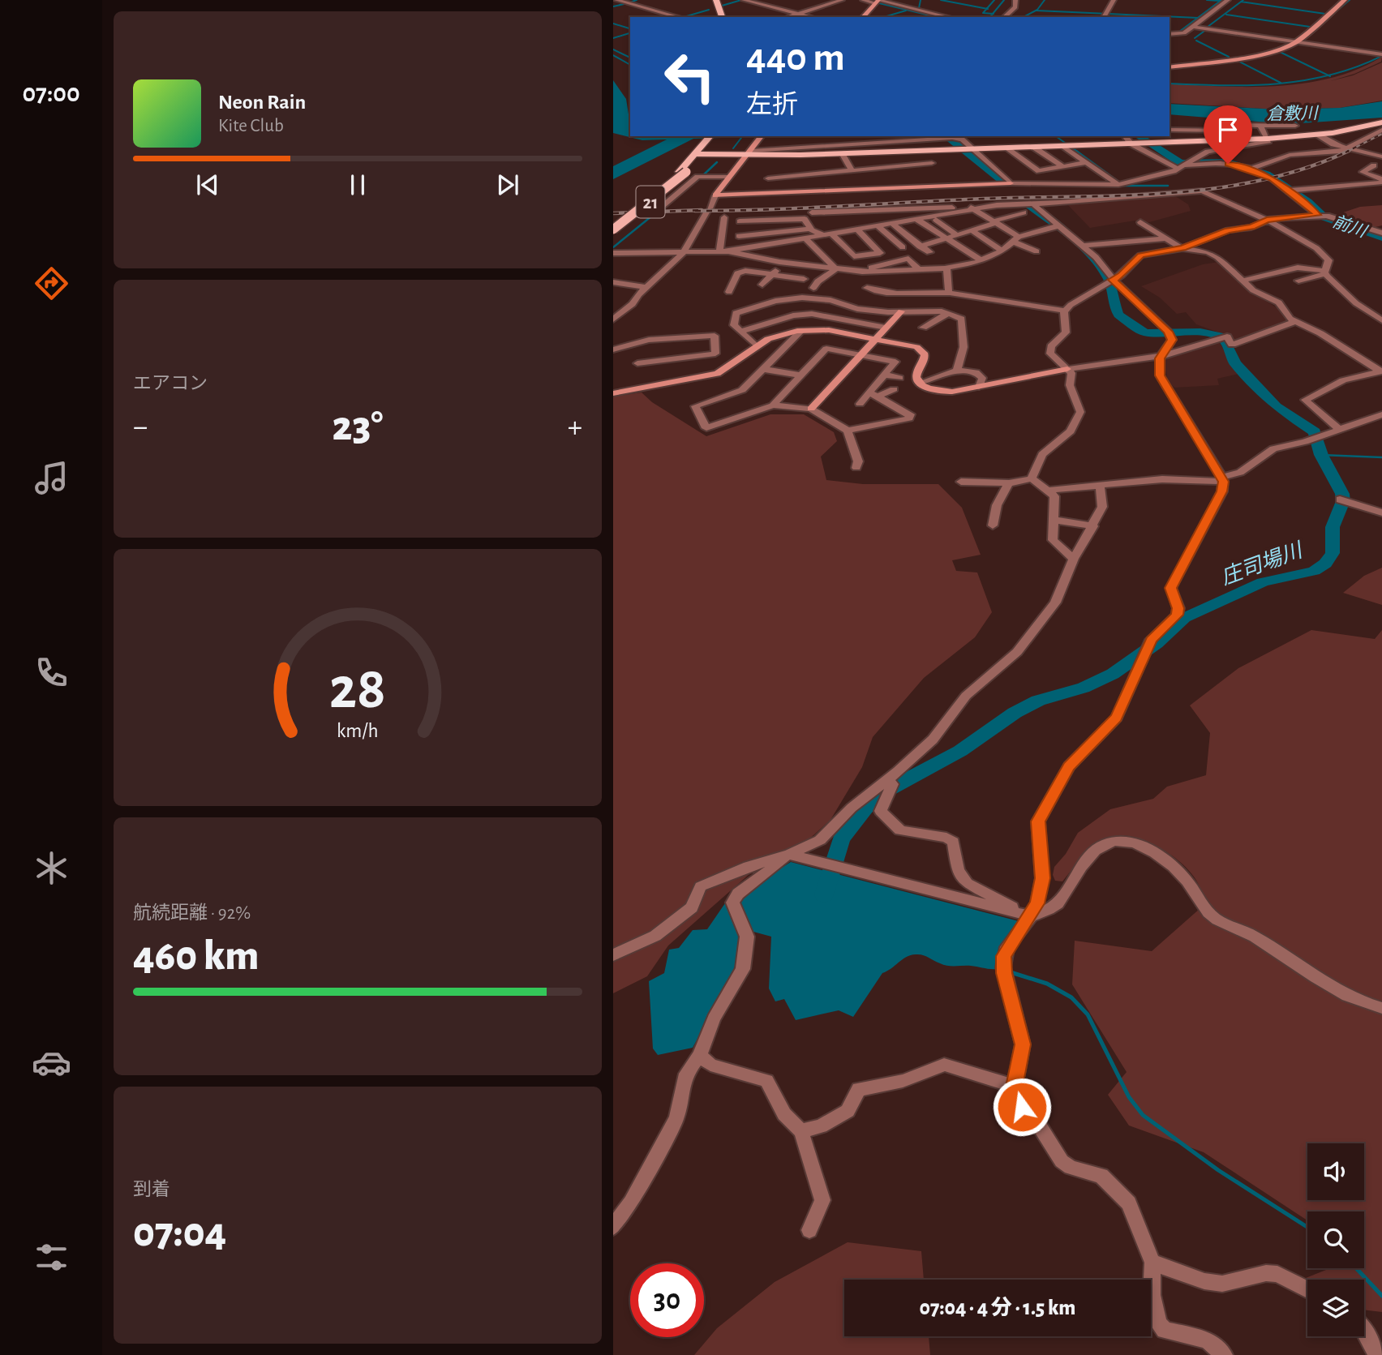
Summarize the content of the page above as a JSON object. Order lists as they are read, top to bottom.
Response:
{
  "streets": {
    "main road": ["21"]
  },
  "water": ["倉敷川", "前川", "庄司場川"],
  "page": {
    "tabs": "07:00",
    "turn": ["440 m", "左折"],
    "song": ["Neon Rain", "Kite Club"],
    "tile": [
      "エアコン",
      ["航続距離 · 92%", "460 km"],
      ["到着", "07:04"]
    ],
    "heat": ["−", "23°", "+"],
    "limit": "30",
    "trip": "07:04 · 4 分 · 1.5 km",
    "gauge": ["28", "km/h"]
  }
}
